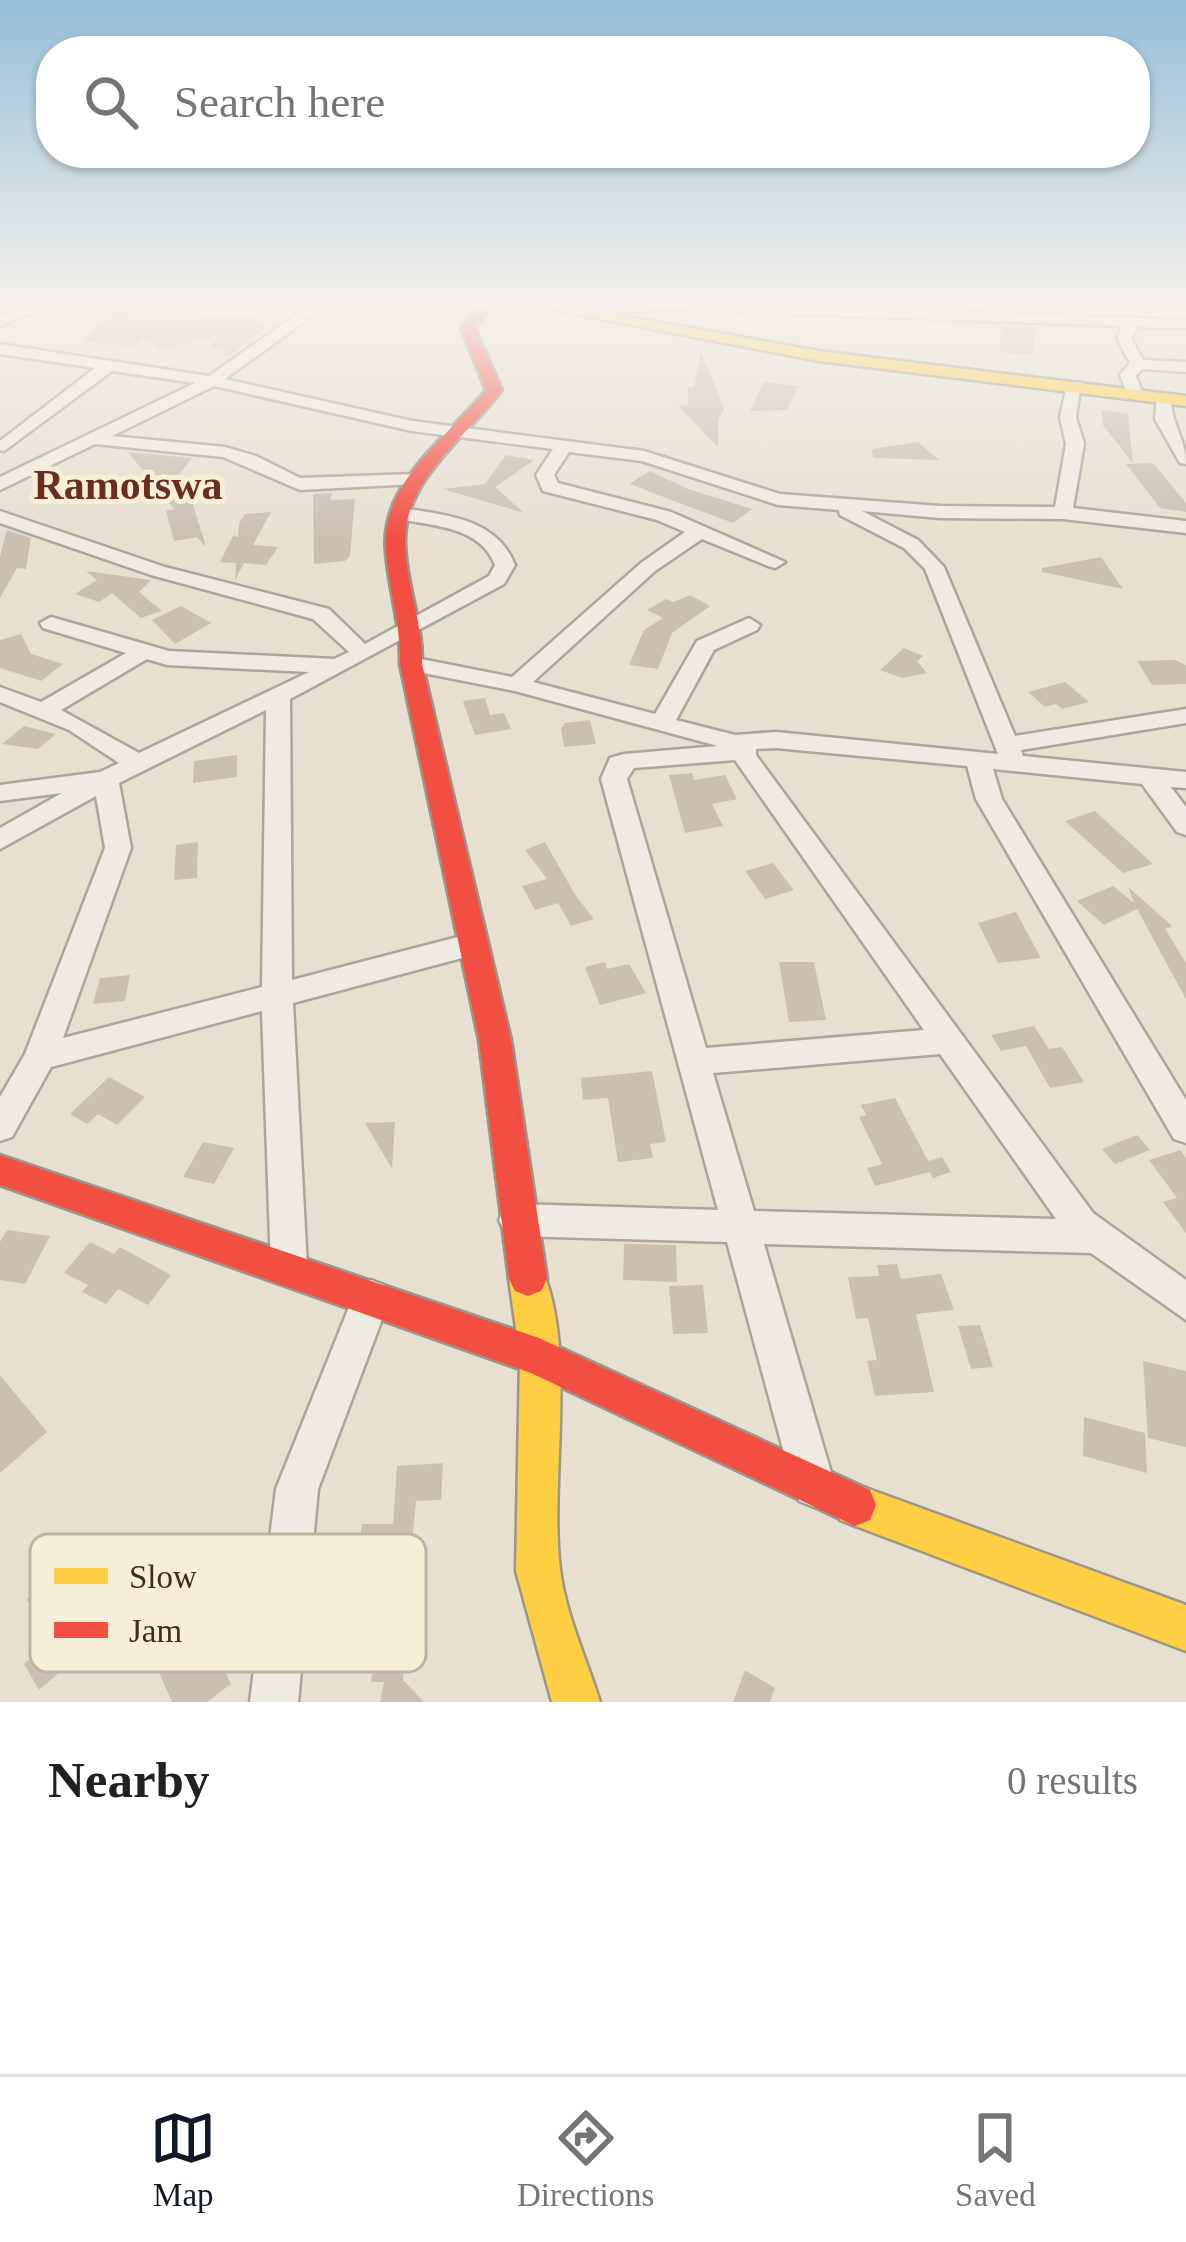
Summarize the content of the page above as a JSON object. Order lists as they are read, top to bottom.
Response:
{
  "districts": ["Ramotswa"],
  "legend": ["Slow", "Jam"],
  "page": {
    "search": "Search here",
    "heading": ["Nearby", "0 results"],
    "nav": ["Map", "Directions", "Saved"]
  }
}
